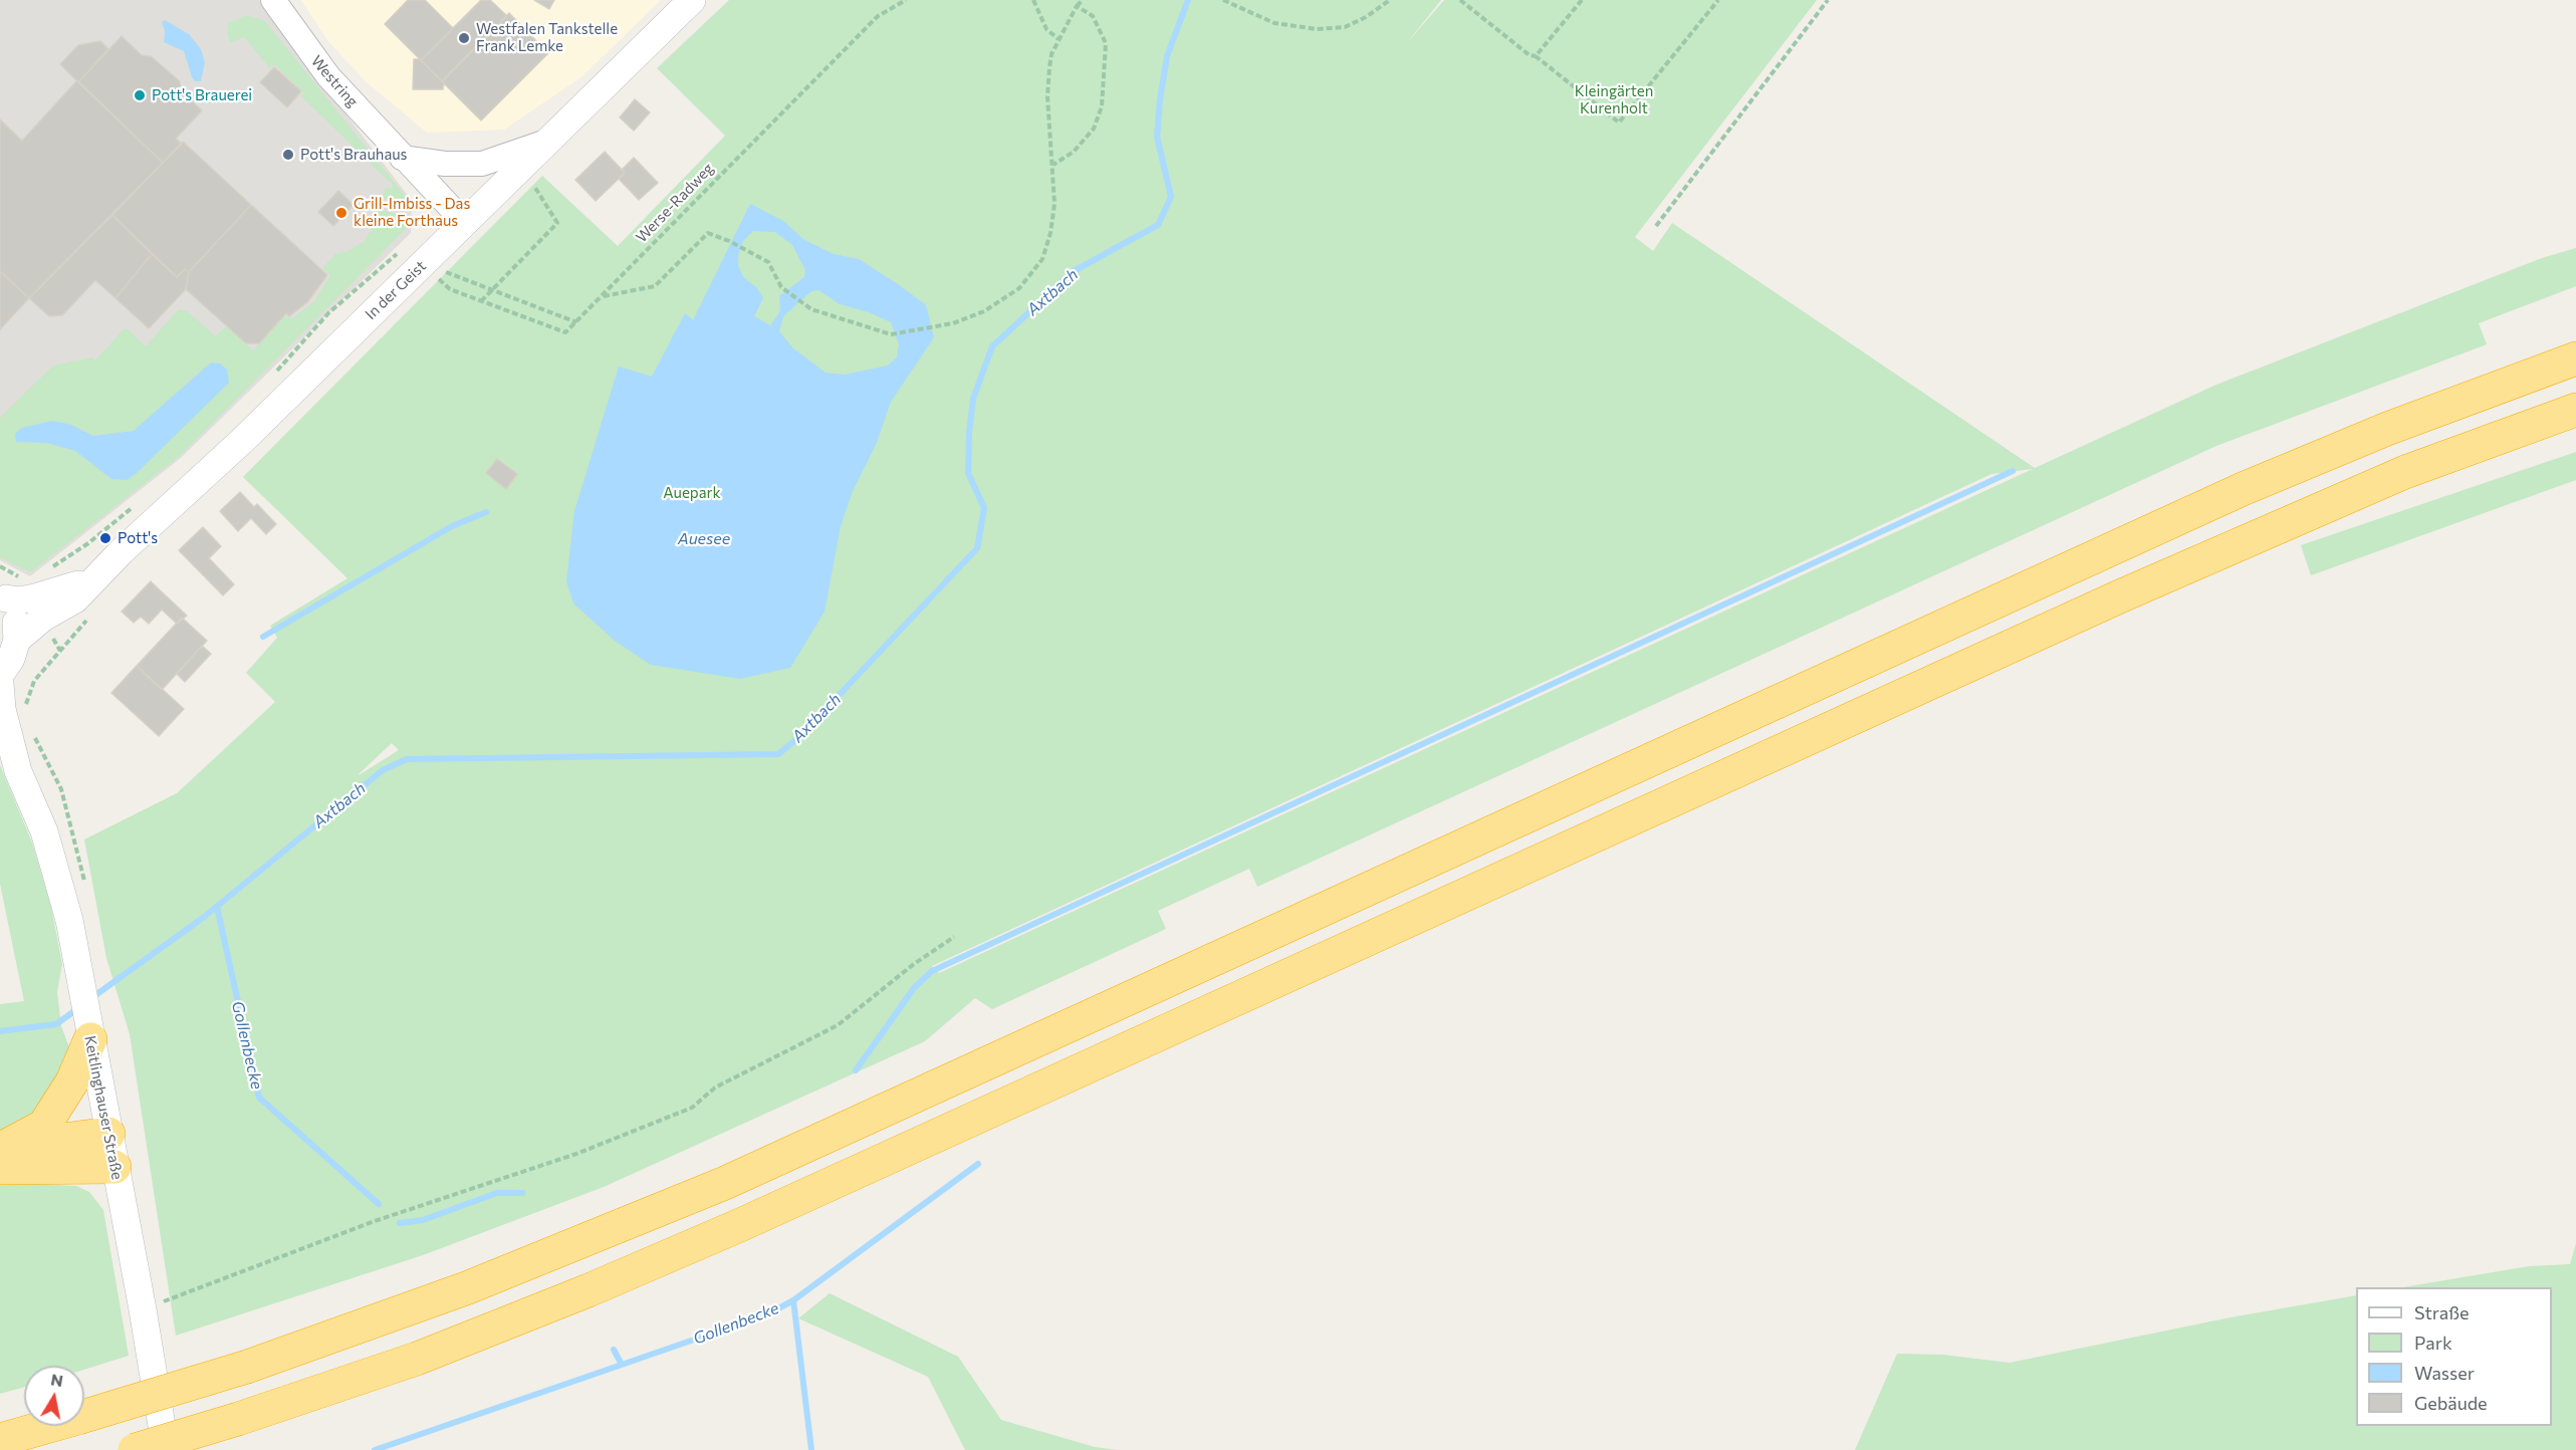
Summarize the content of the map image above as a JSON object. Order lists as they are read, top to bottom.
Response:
{
  "streets": {
    "main road": ["In der Geist", "Keitlinghauser Straße"],
    "street": ["Westring"],
    "path": ["Werse-Radweg"]
  },
  "crossings": [
    ["Westring", "In der Geist"]
  ],
  "water": ["Axtbach", "Auesee", "Gollenbecke"],
  "parks": ["Kleingärten Kurenholt", "Auepark"],
  "places": [
    "Westfalen Tankstelle Frank Lemke",
    "Pott's Brauerei",
    "Pott's Brauhaus",
    "Grill-Imbiss - Das kleine Forthaus",
    "Pott's"
  ],
  "legend": [
    "Straße",
    "Park",
    "Wasser",
    "Gebäude"
  ],
  "north": "top"
}
